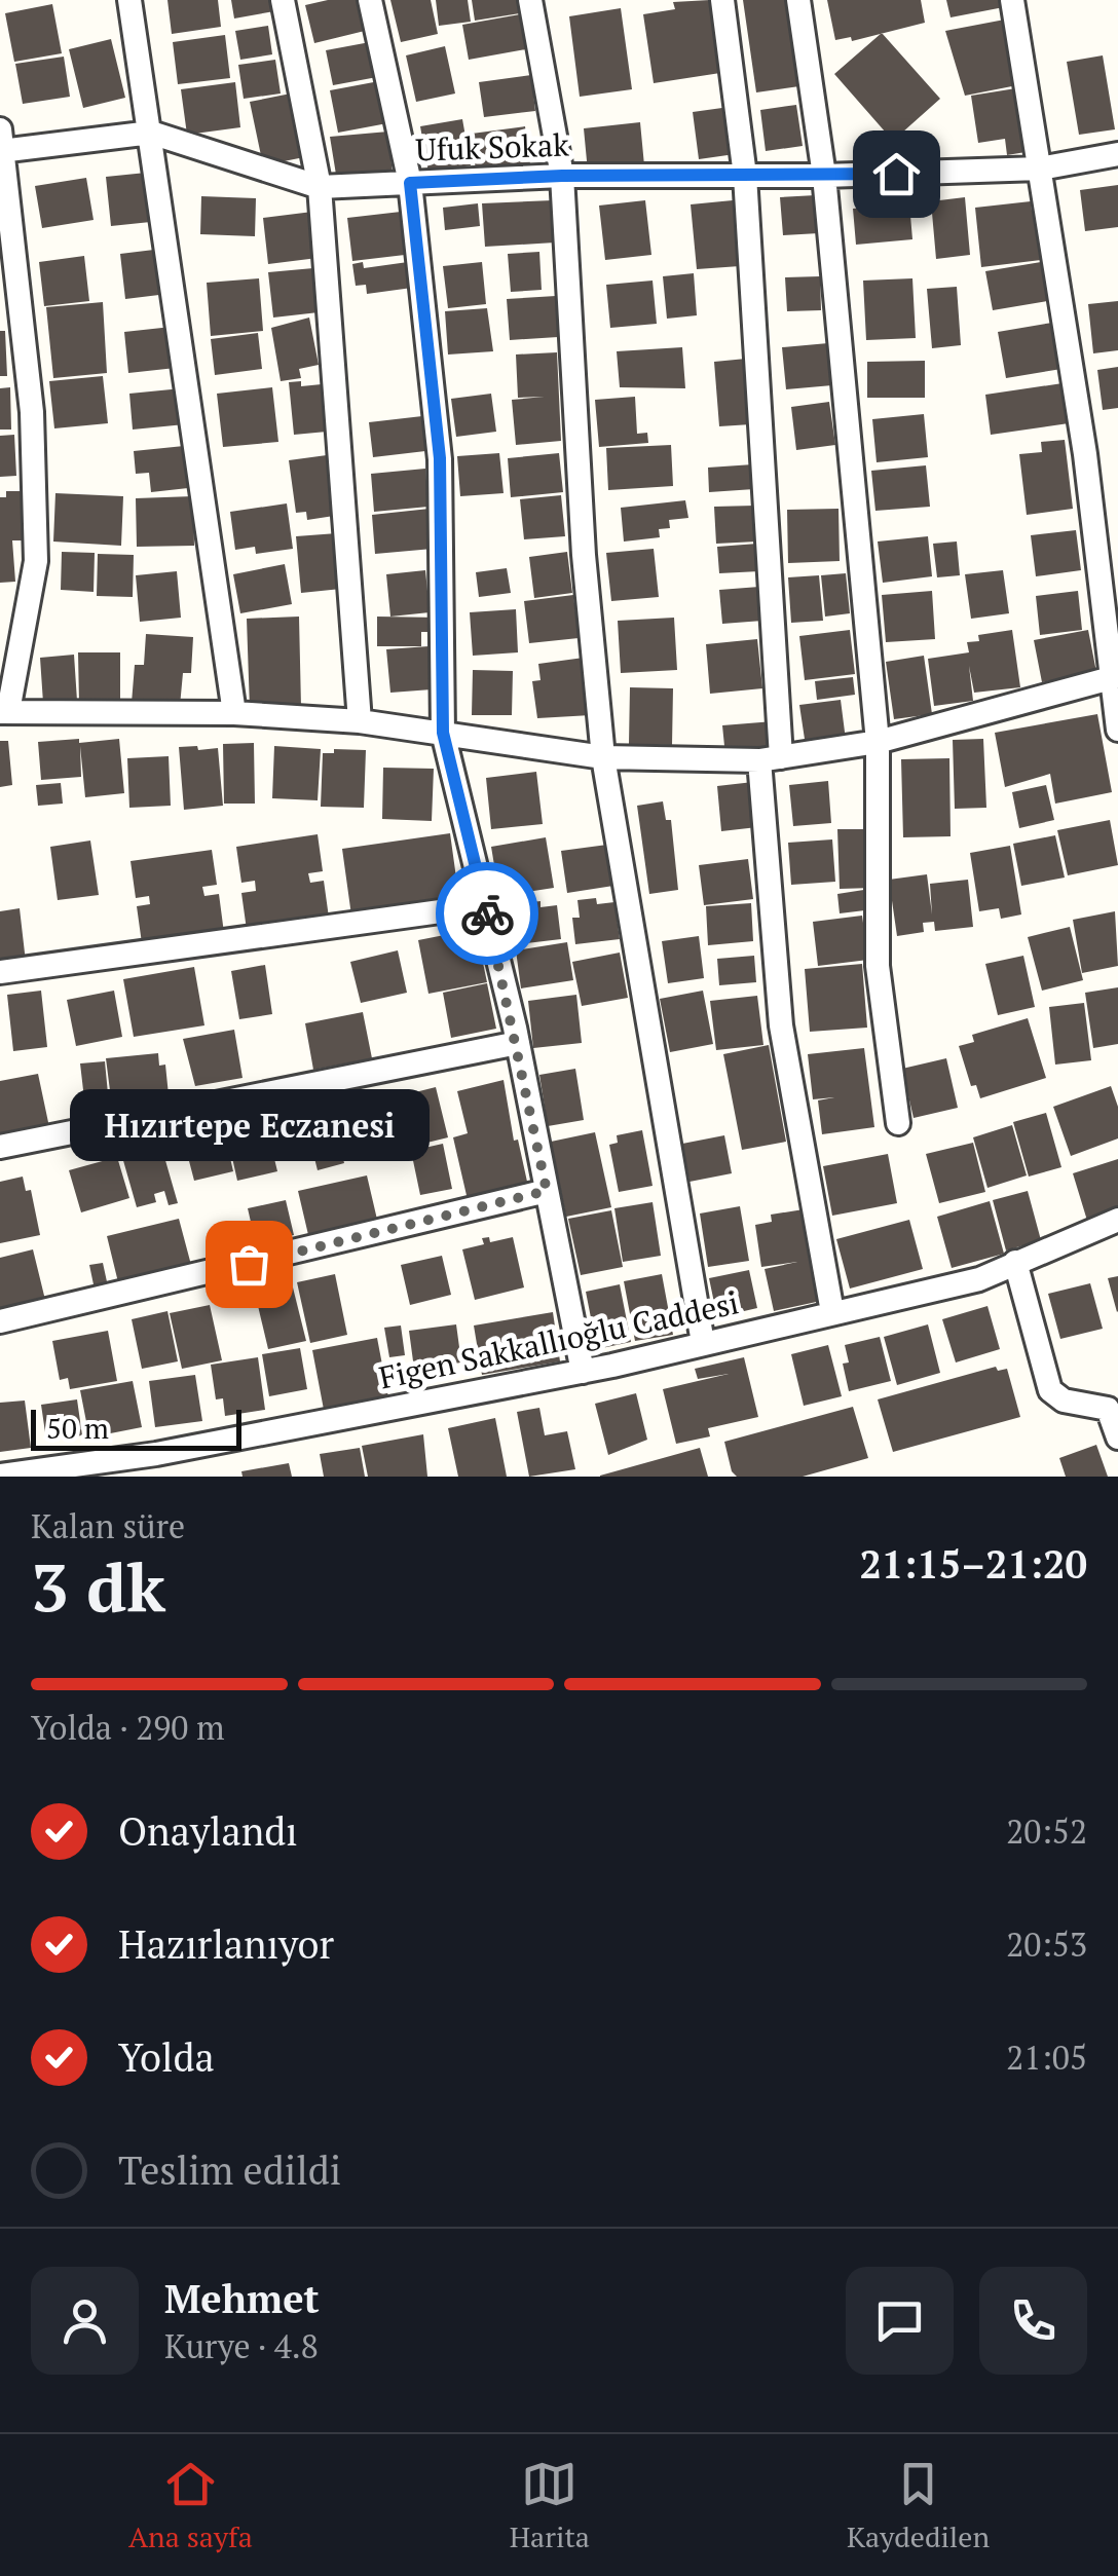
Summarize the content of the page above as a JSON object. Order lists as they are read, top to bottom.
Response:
{
  "streets": {
    "street": ["Ufuk Sokak", "Figen Sakkallıoğlu Caddesi"]
  },
  "places": ["Hızırtepe Eczanesi"],
  "scale_bar": "50 m",
  "page": {
    "bubble": "Hızırtepe Eczanesi",
    "scale": "50 m",
    "heading": ["3 dk", "Kalan süre", "21:15–21:20"],
    "panel": ["Mehmet", "Kurye · 4.8"],
    "bar": "Yolda · 290 m",
    "list": [
      ["Onaylandı", "20:52"],
      ["Hazırlanıyor", "20:53"],
      ["Yolda", "21:05"],
      "Teslim edildi"
    ],
    "tabs": ["Ana sayfa", "Harita", "Kaydedilen"]
  }
}
